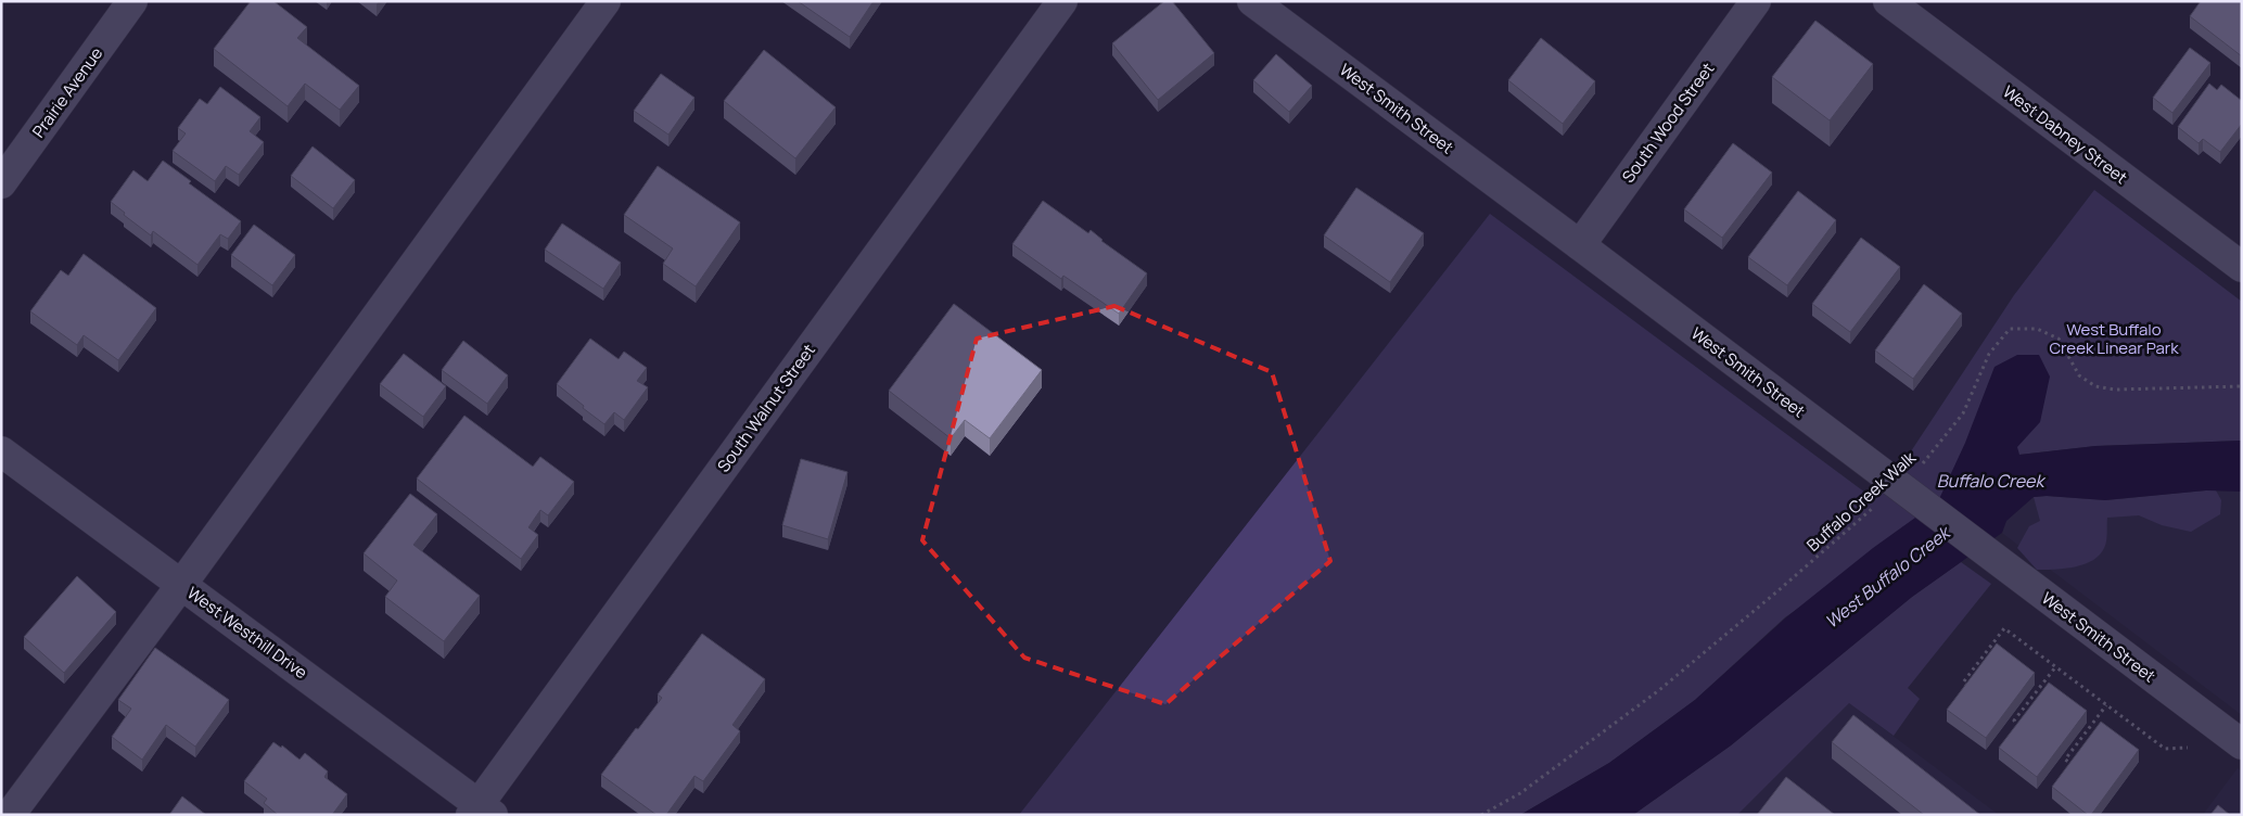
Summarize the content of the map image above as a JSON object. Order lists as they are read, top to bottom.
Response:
{
  "streets": {
    "street": [
      "Prairie Avenue",
      "West Smith Street",
      "South Wood Street",
      "West Dabney Street",
      "South Walnut Street",
      "West Westhill Drive"
    ],
    "path": ["Buffalo Creek Walk"]
  },
  "crossings": [
    ["West Smith Street", "South Wood Street"],
    ["West Smith Street", "Buffalo Creek Walk"],
    ["South Walnut Street", "West Westhill Drive"]
  ],
  "water": ["Buffalo Creek", "West Buffalo Creek"],
  "parks": ["West Buffalo Creek Linear Park"]
}
